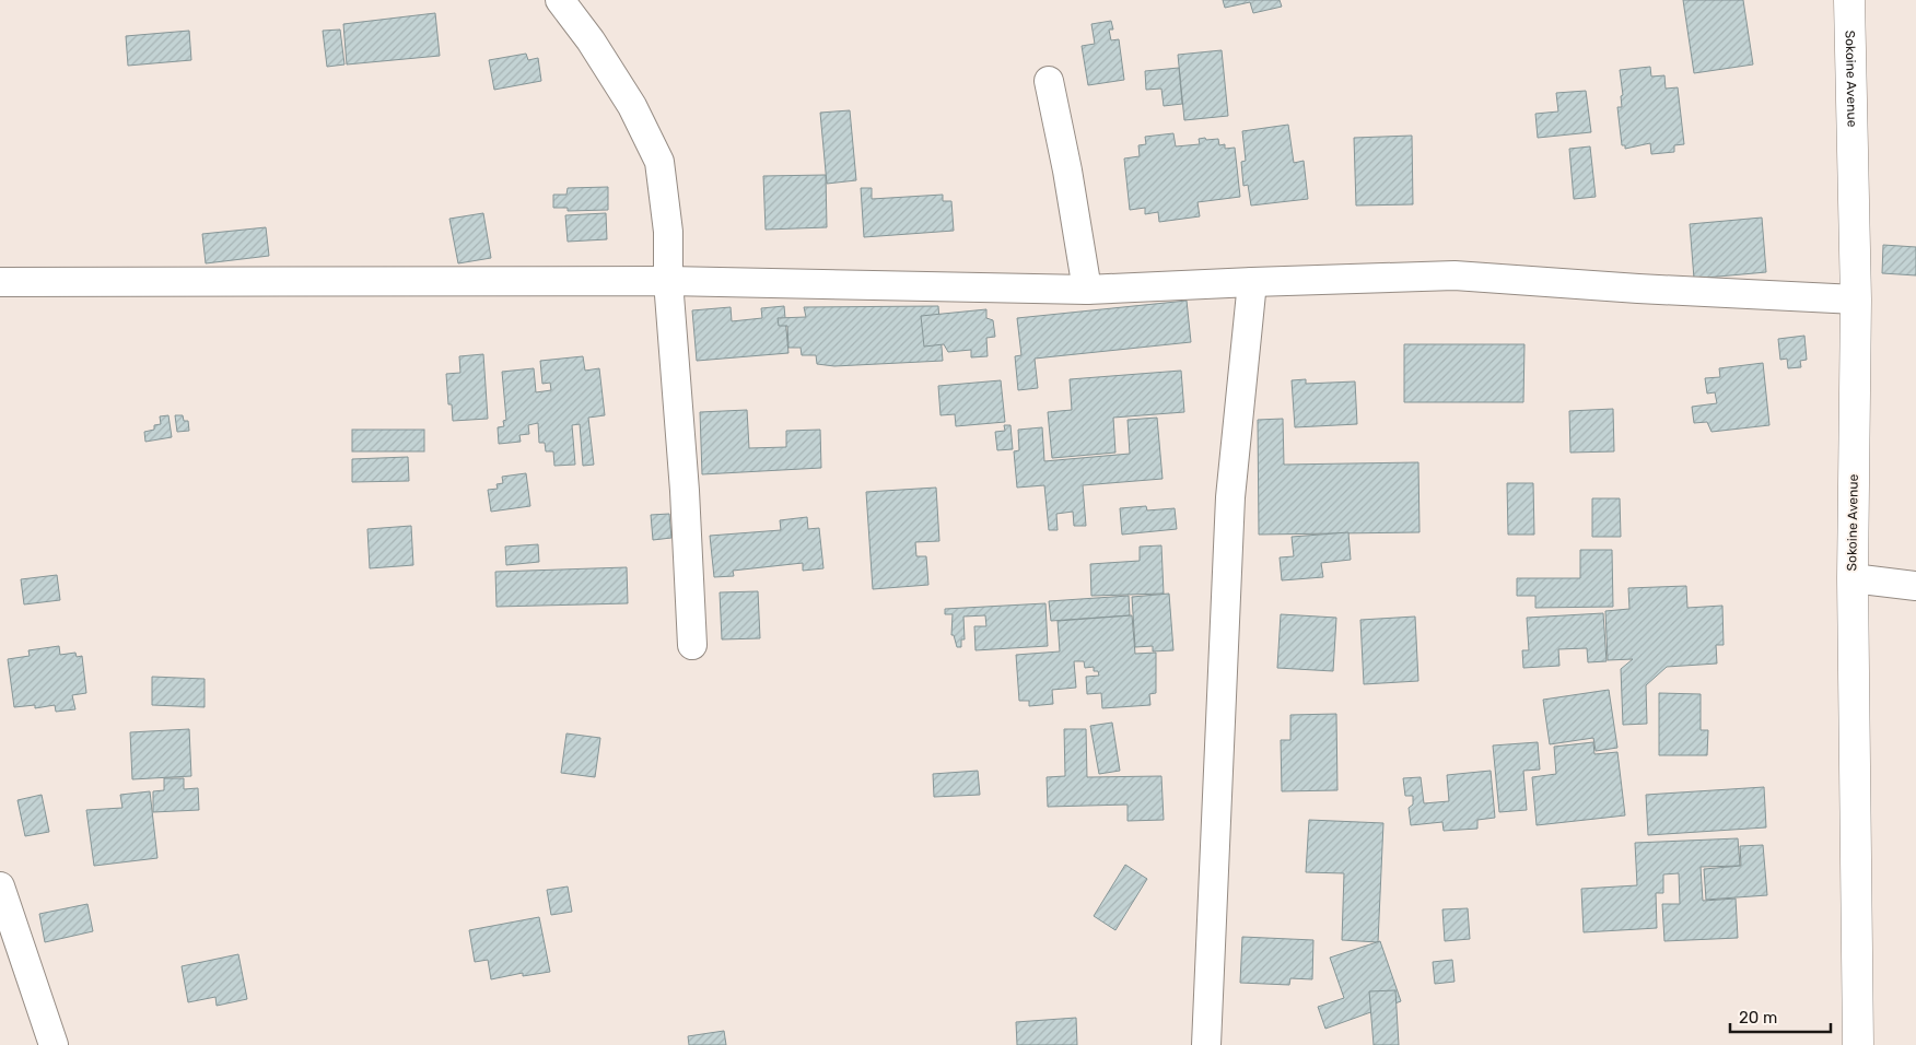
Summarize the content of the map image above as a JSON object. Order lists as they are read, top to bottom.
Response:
{
  "streets": {
    "street": ["Sokoine Avenue"]
  },
  "scale_bar": "20 m"
}
